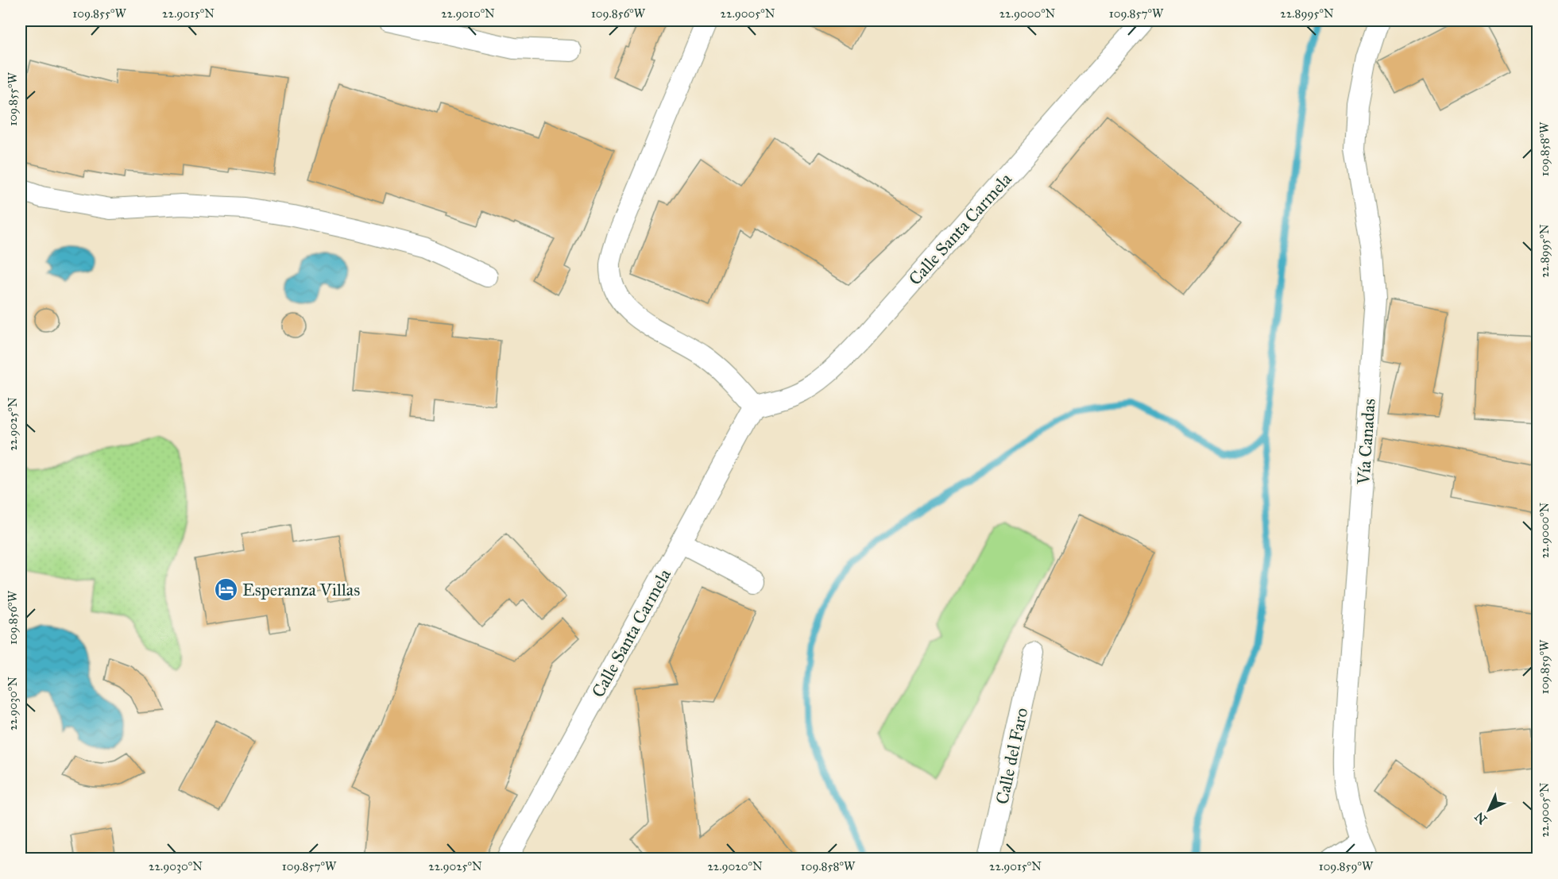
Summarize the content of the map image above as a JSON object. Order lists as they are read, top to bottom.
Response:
{
  "streets": {
    "street": ["Calle Santa Carmela", "Vía Canadas", "Calle del Faro"]
  },
  "places": {
    "hotel": ["Esperanza Villas"]
  },
  "north": "bottom left",
  "coordinates": [
    "109.855°W",
    "22.9015°N",
    "22.9010°N",
    "109.856°W",
    "22.9005°N",
    "22.9000°N",
    "109.857°W",
    "22.8995°N",
    "109.858°W",
    "22.9025°N",
    "109.859°W",
    "22.9030°N",
    "22.9020°N"
  ]
}
